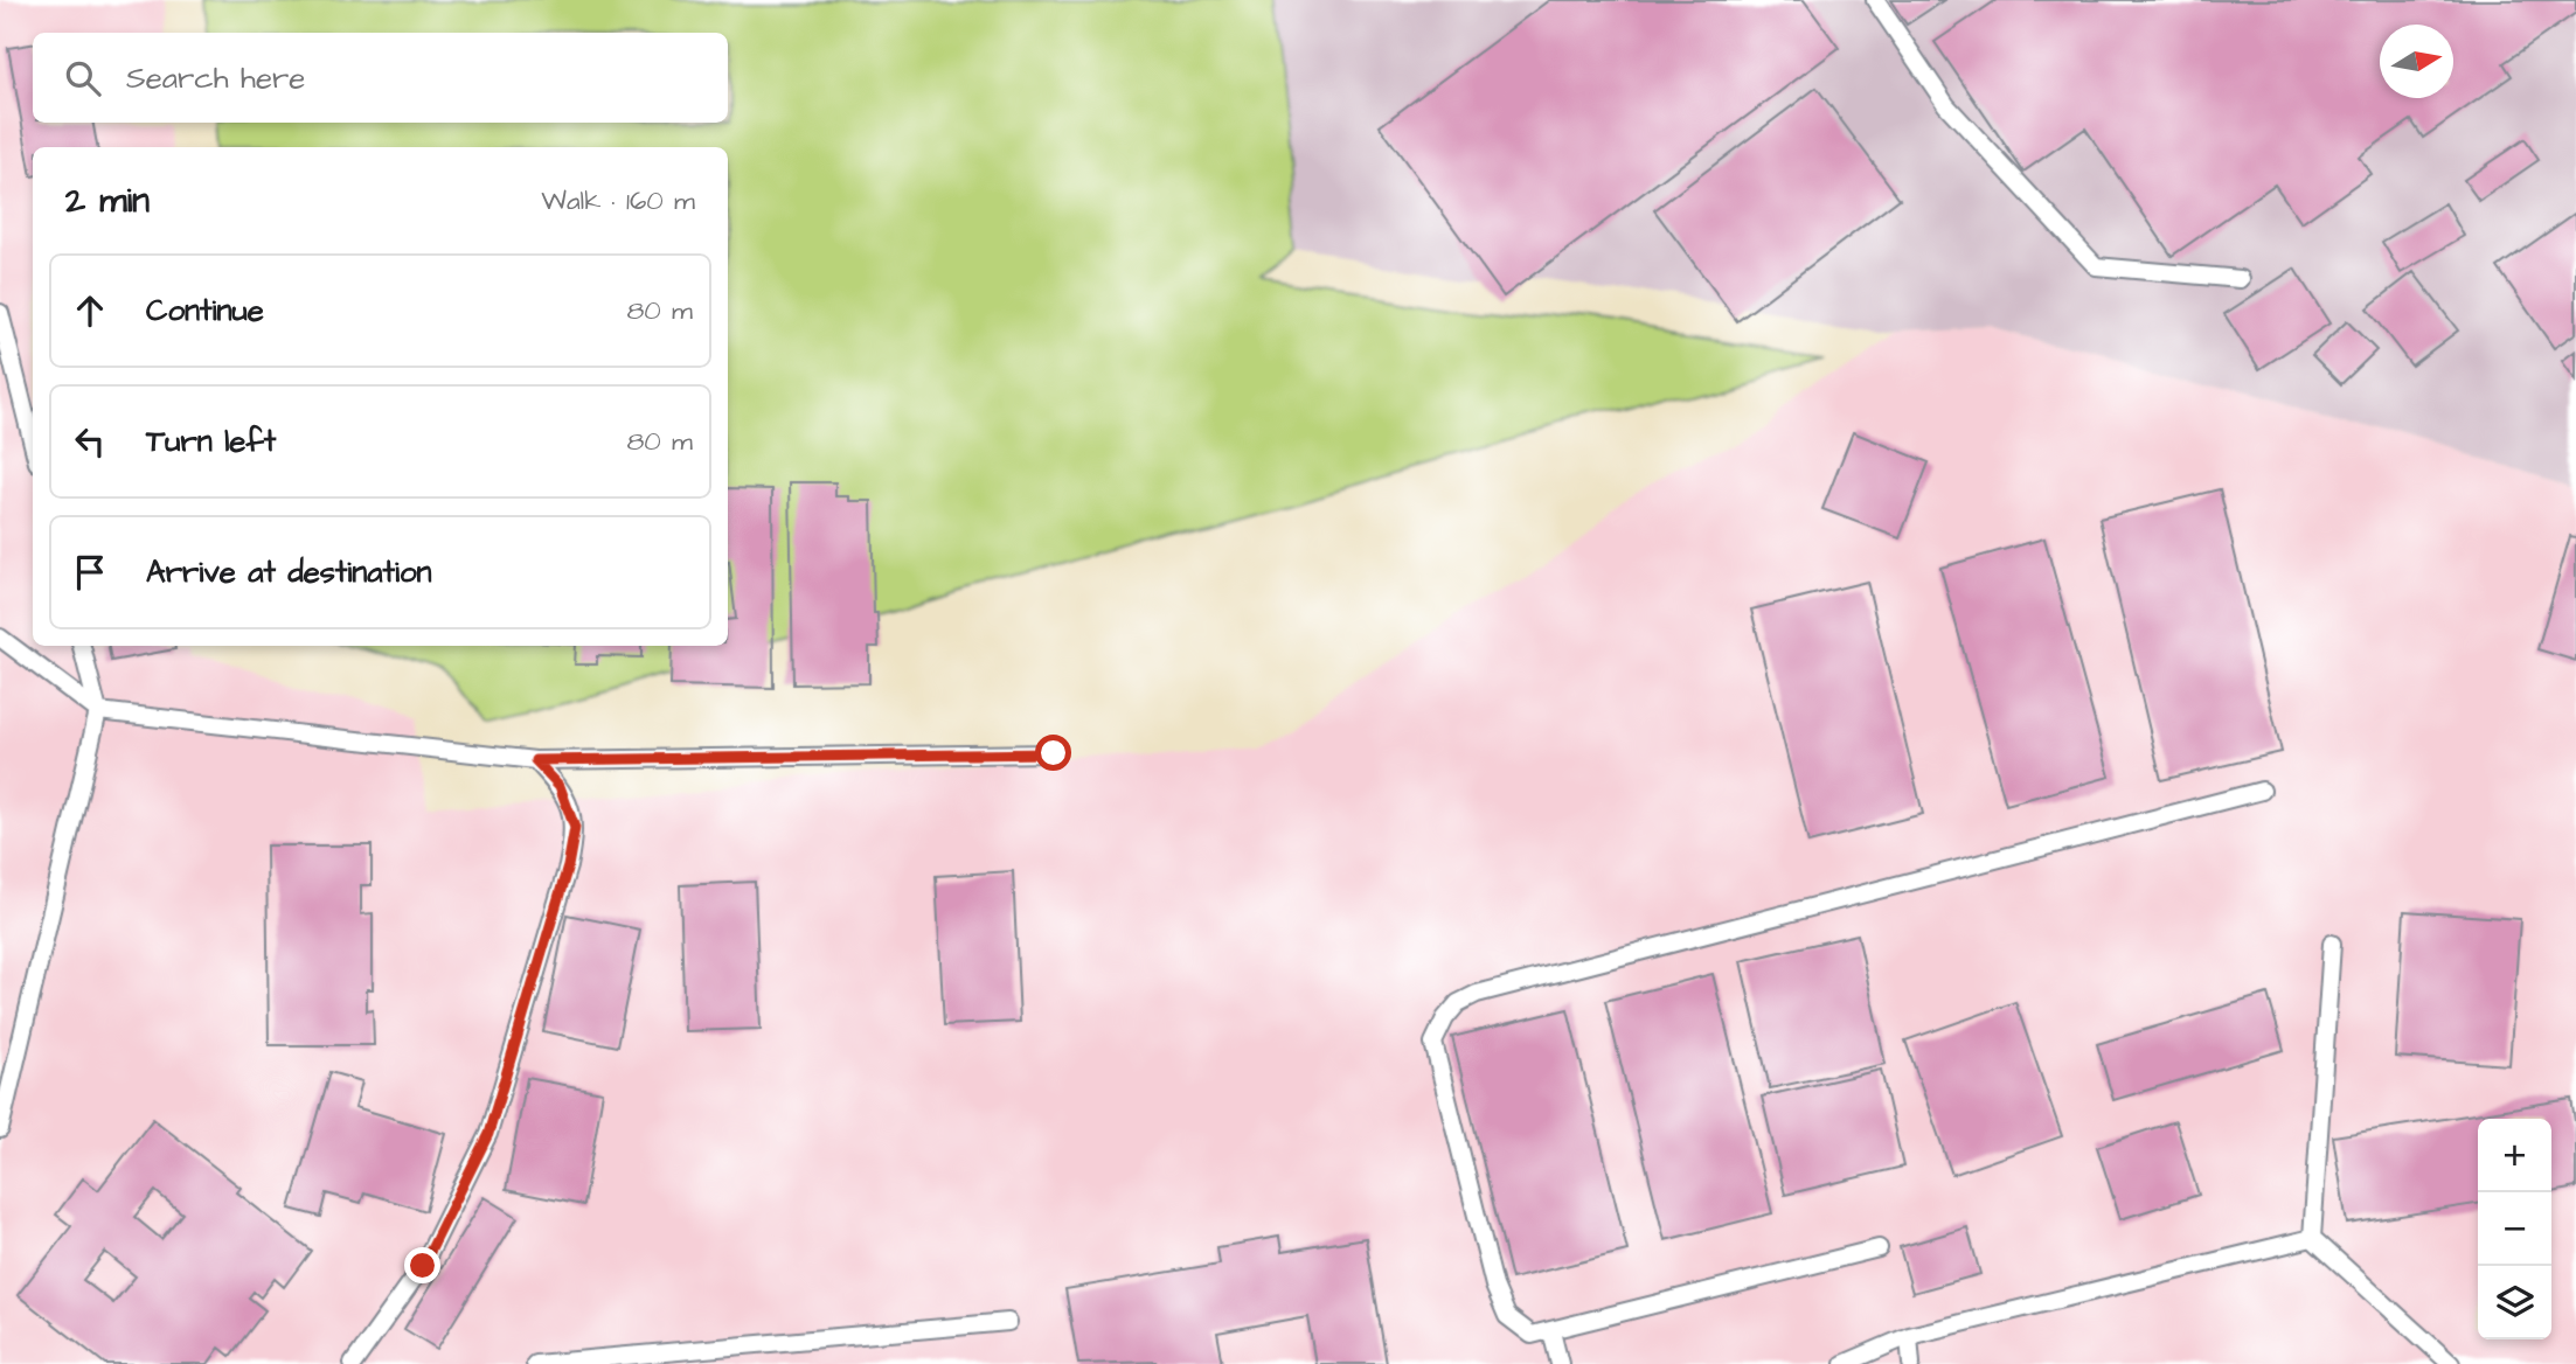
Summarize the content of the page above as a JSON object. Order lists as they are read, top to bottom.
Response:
{
  "north": "right",
  "page": {
    "search": "Search here",
    "heading": ["2 min", "Walk · 160 m"],
    "list": [
      ["Continue", "80 m"],
      ["Turn left", "80 m"],
      "Arrive at destination"
    ],
    "map_buttons": ["+", "−"]
  }
}
